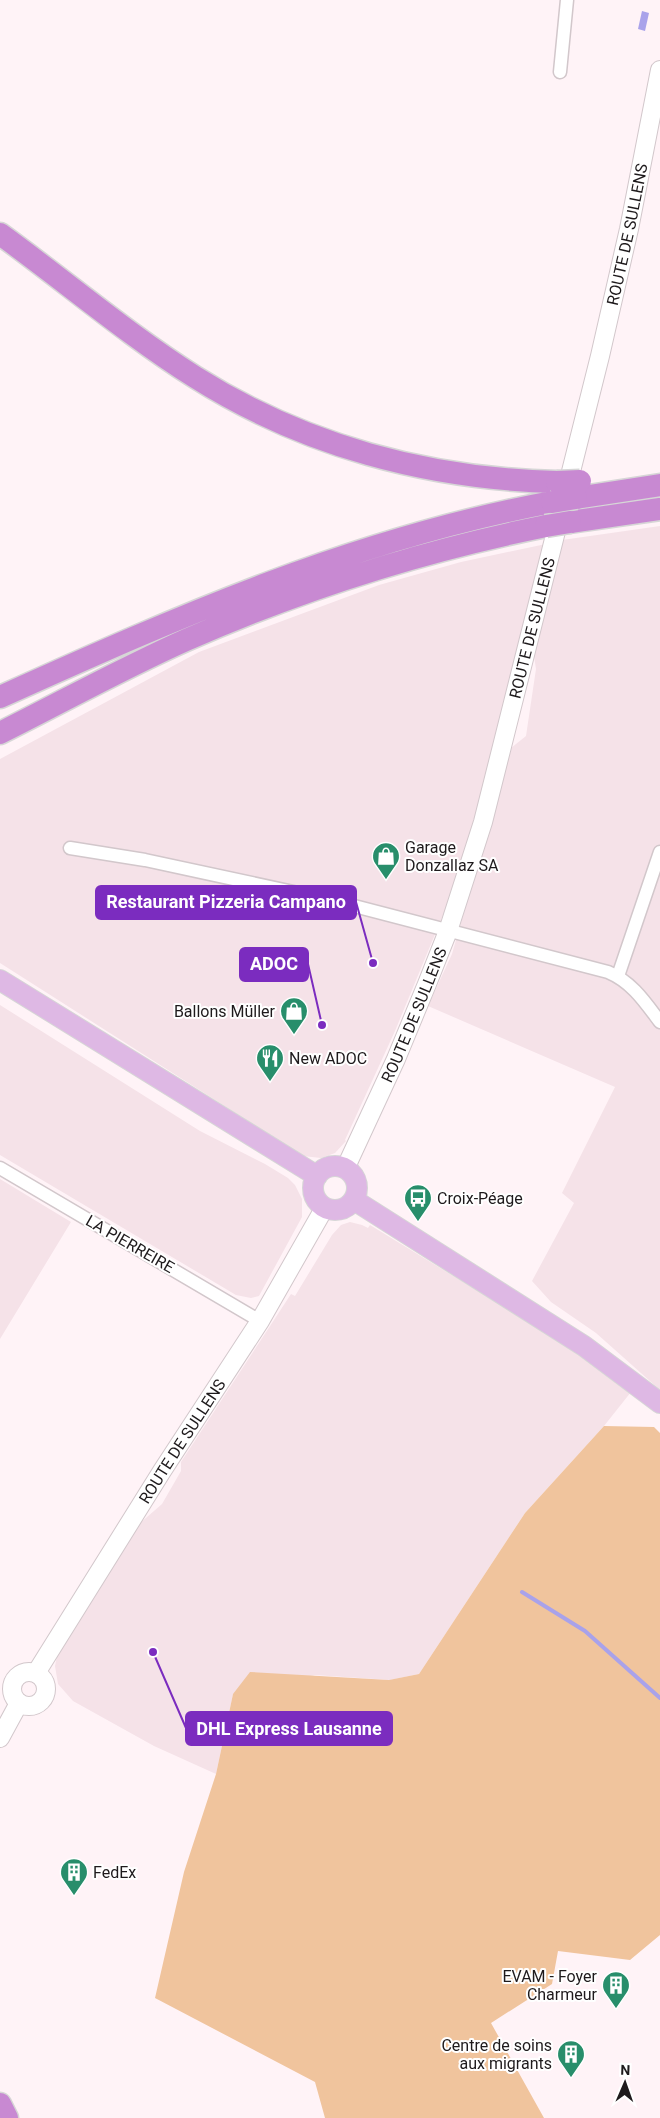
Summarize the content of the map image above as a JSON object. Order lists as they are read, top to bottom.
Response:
{
  "streets": {
    "main road": ["ROUTE DE SULLENS"],
    "street": ["LA PIERREIRE"]
  },
  "crossings": [
    ["ROUTE DE SULLENS", "LA PIERREIRE"]
  ],
  "places": {
    "shop": ["Garage Donzallaz SA", "Ballons Müller"],
    "other": ["Restaurant Pizzeria Campano", "ADOC", "DHL Express Lausanne"],
    "restaurant": ["New ADOC"],
    "bus stop": ["Croix-Péage"],
    "building": ["FedEx", "EVAM - Foyer Charmeur", "Centre de soins aux migrants"]
  },
  "north": "top"
}
